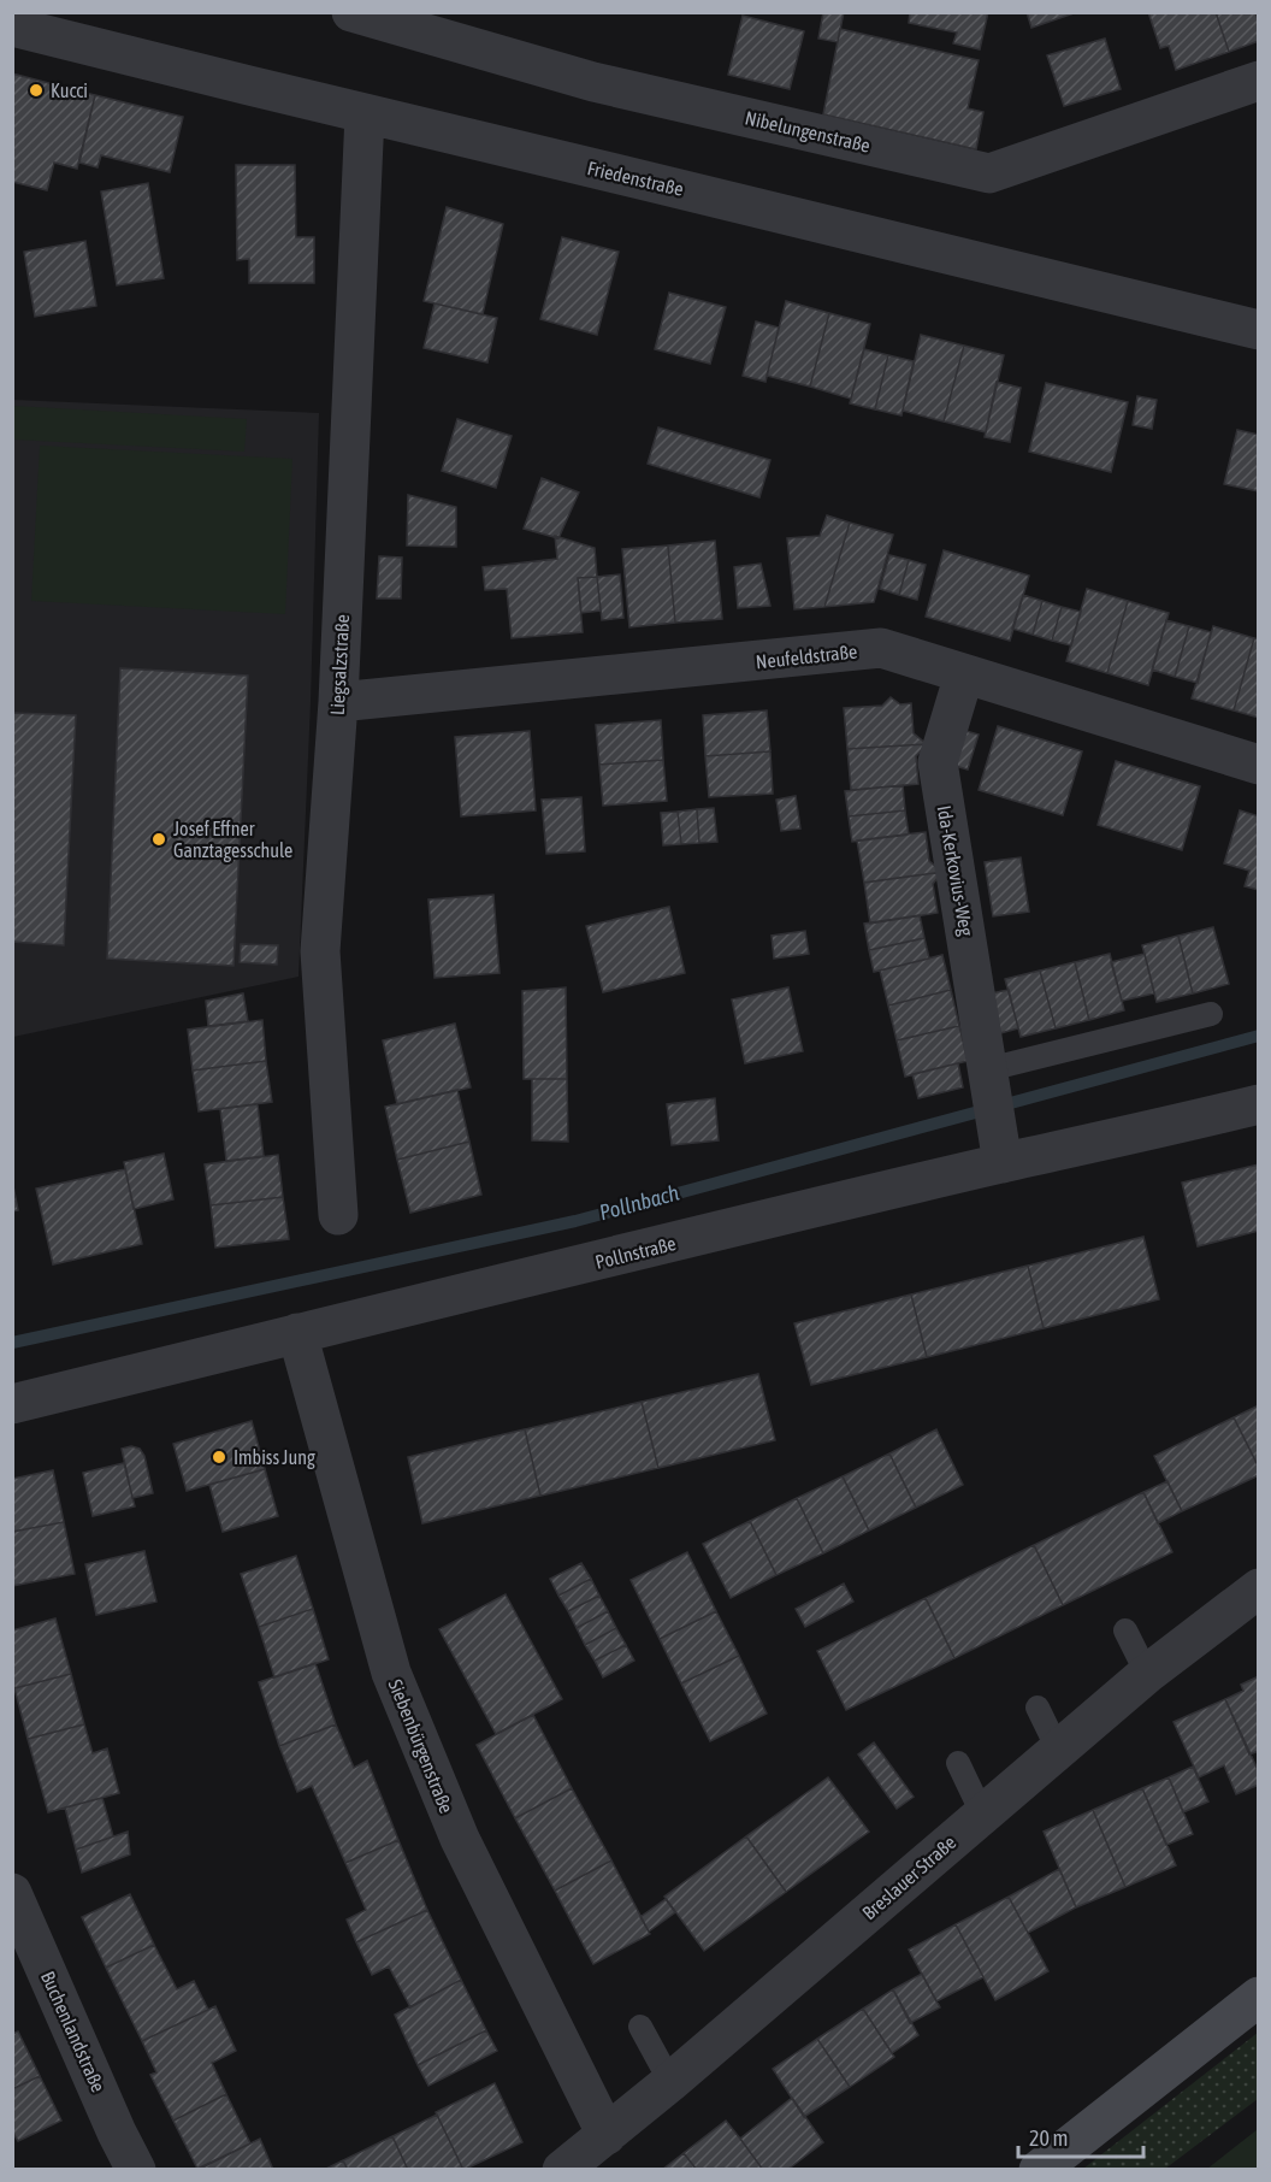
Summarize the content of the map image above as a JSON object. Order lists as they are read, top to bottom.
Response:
{
  "streets": {
    "street": [
      "Nibelungenstraße",
      "Friedenstraße",
      "Neufeldstraße",
      "Liegsalzstraße",
      "Ida-Kerkovius-Weg",
      "Pollnstraße",
      "Siebenbürgenstraße",
      "Breslauer Straße",
      "Buchenlandstraße"
    ]
  },
  "crossings": [
    ["Friedenstraße", "Liegsalzstraße"],
    ["Neufeldstraße", "Liegsalzstraße"],
    ["Neufeldstraße", "Ida-Kerkovius-Weg"],
    ["Ida-Kerkovius-Weg", "Pollnstraße"],
    ["Pollnstraße", "Siebenbürgenstraße"],
    ["Siebenbürgenstraße", "Breslauer Straße"]
  ],
  "water": ["Pollnbach"],
  "places": ["Kucci", "Josef Effner Ganztagesschule", "Imbiss Jung"],
  "scale_bar": "20 m"
}
